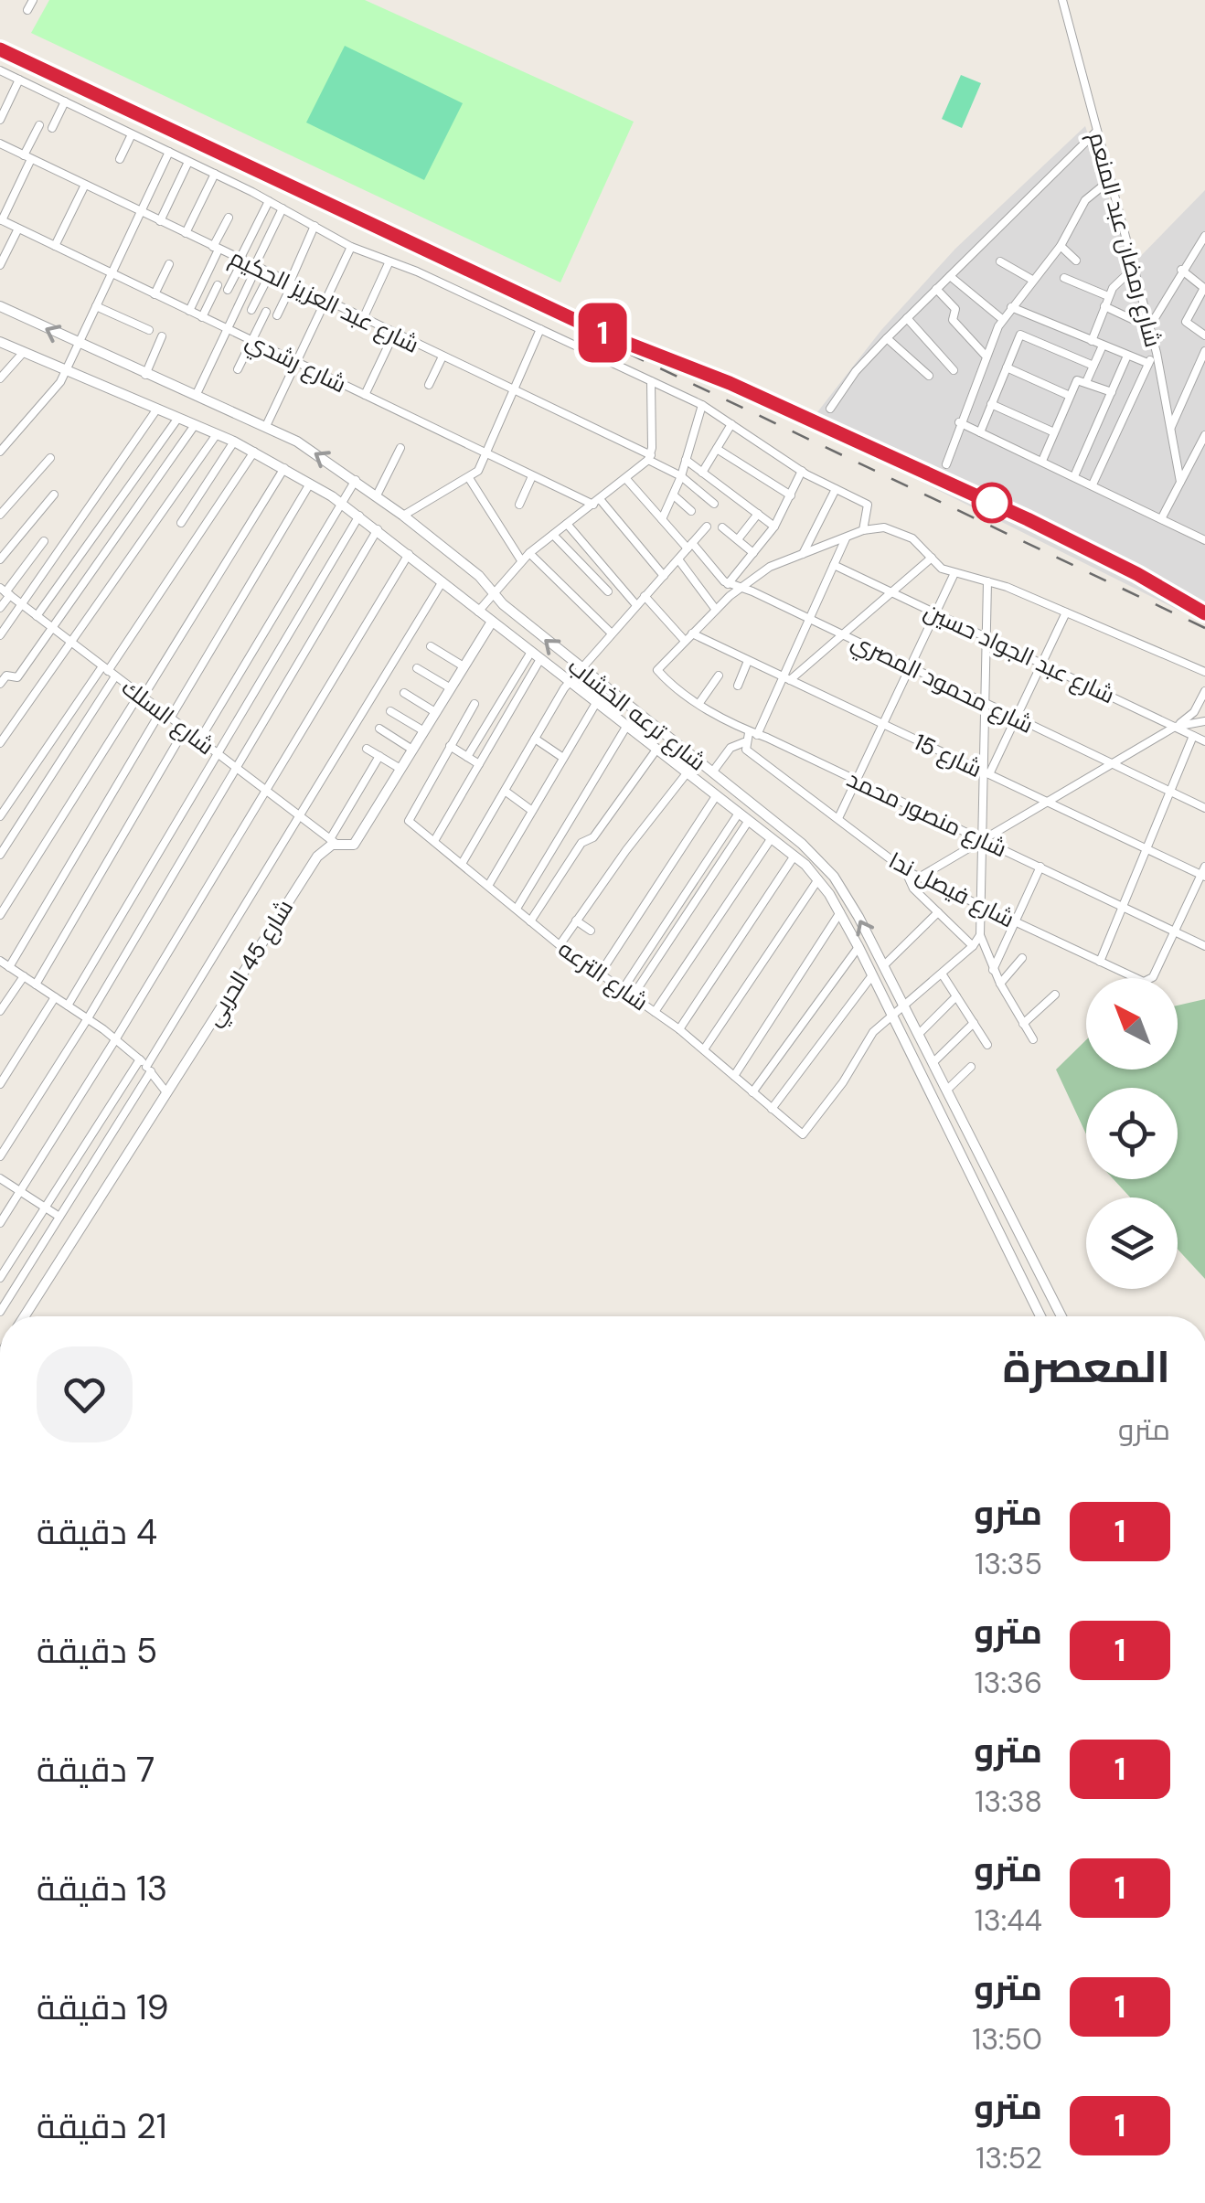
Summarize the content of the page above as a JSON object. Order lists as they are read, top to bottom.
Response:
{
  "streets": {
    "street": [
      "شارع رمضان عبد المنعم",
      "شارع عبد العزيز الحكيم",
      "شارع رشدي",
      "شارع عبد الجواد حسين",
      "شارع محمود المصري",
      "شارع ترعه الخشاب",
      "شارع السلك",
      "شارع 15",
      "شارع منصور محمد",
      "شارع فيصل ندا",
      "شارع 45 الحربي",
      "شارع الترعه"
    ]
  },
  "crossings": [
    ["شارع ترعه الخشاب", "شارع 45 الحربي"],
    ["شارع ترعه الخشاب", "شارع الترعه"],
    ["شارع السلك", "شارع 45 الحربي"],
    ["شارع منصور محمد", "شارع فيصل ندا"]
  ],
  "lines": ["metro line 1"],
  "north": "top left",
  "page": {
    "on_map": "1",
    "heading": ["المعصرة", "مترو"],
    "list": [
      {
        "mark": "1",
        "name": "مترو",
        "note": "13:35",
        "value": "4 دقيقة"
      },
      {
        "mark": "1",
        "name": "مترو",
        "note": "13:36",
        "value": "5 دقيقة"
      },
      {
        "mark": "1",
        "name": "مترو",
        "note": "13:38",
        "value": "7 دقيقة"
      },
      {
        "mark": "1",
        "name": "مترو",
        "note": "13:44",
        "value": "13 دقيقة"
      },
      {
        "mark": "1",
        "name": "مترو",
        "note": "13:50",
        "value": "19 دقيقة"
      },
      {
        "mark": "1",
        "name": "مترو",
        "note": "13:52",
        "value": "21 دقيقة"
      }
    ]
  }
}
